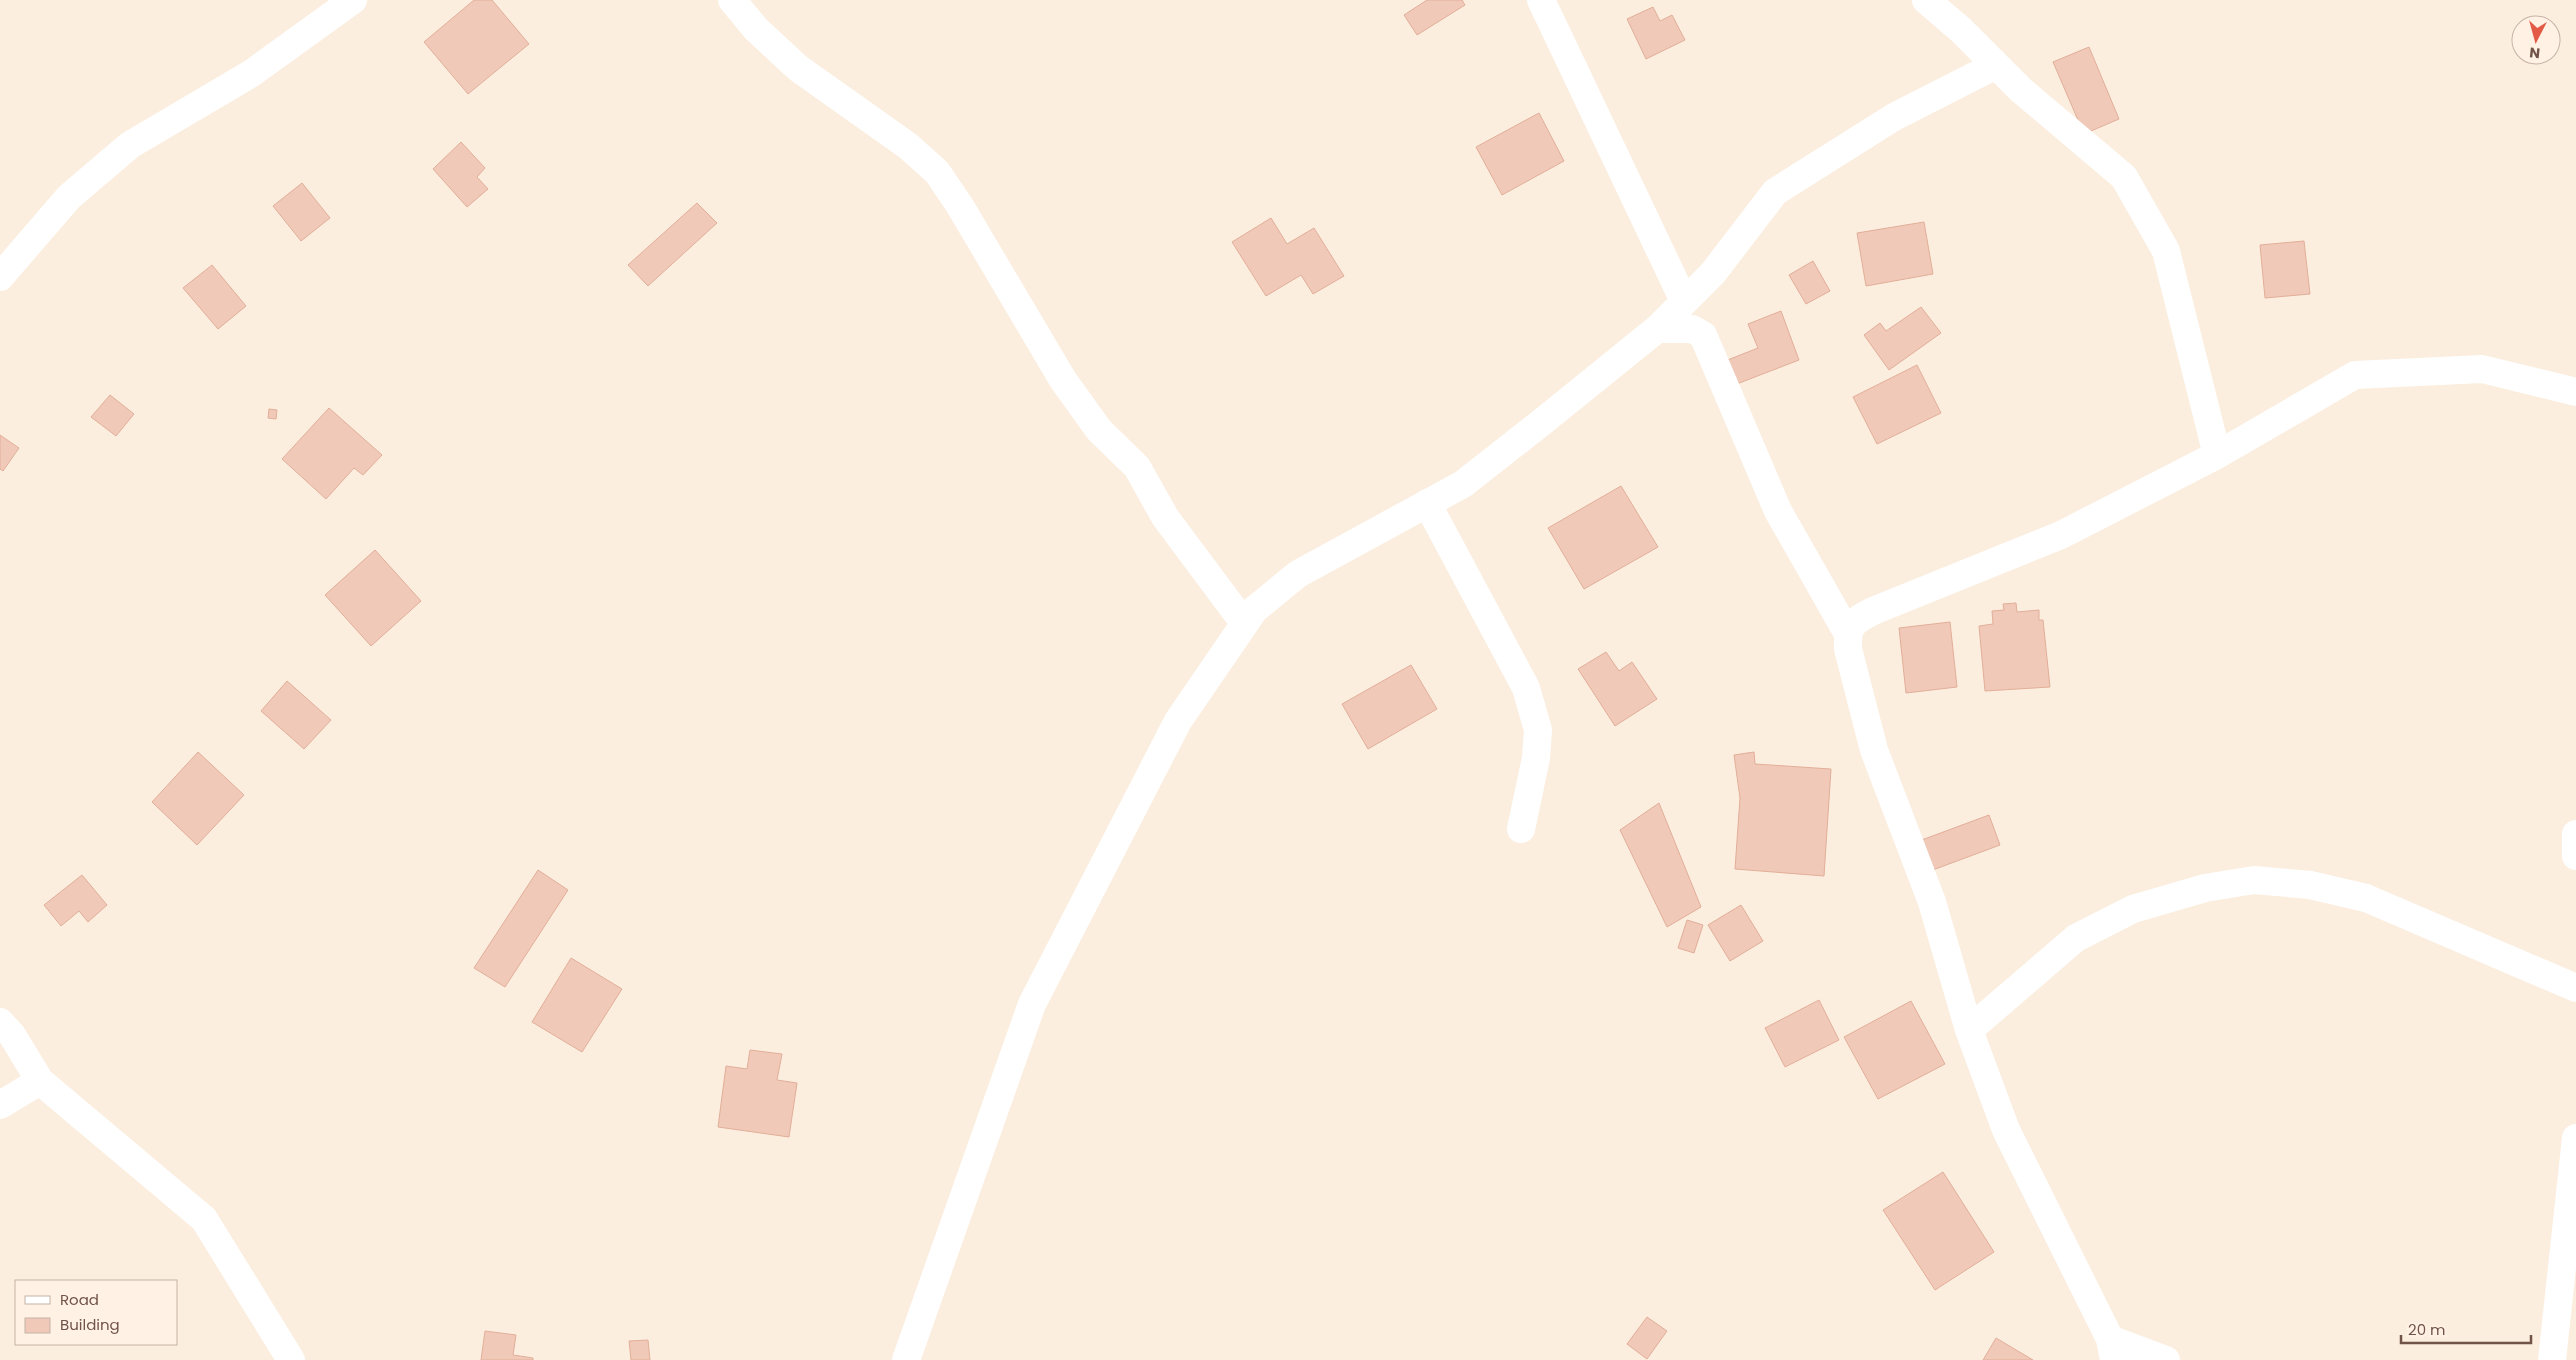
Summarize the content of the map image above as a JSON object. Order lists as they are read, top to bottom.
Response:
{
  "legend": ["Road", "Building"],
  "scale_bar": "20 m",
  "north": "bottom"
}
